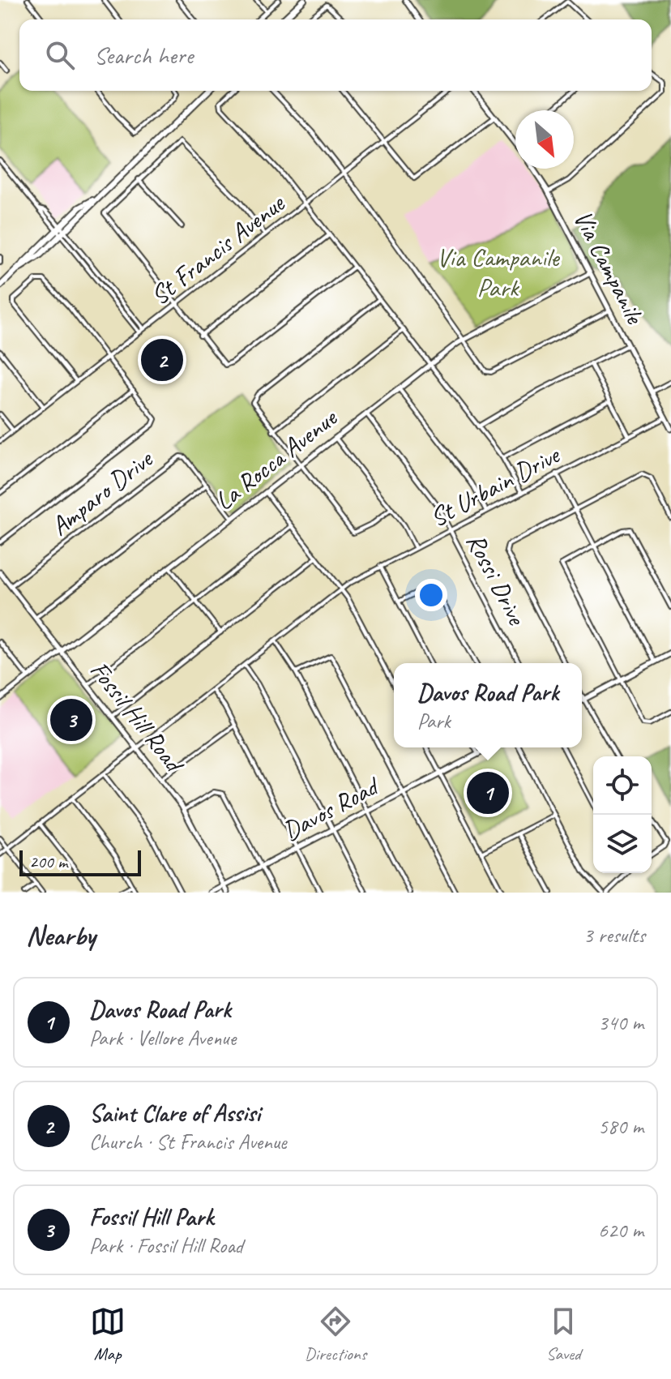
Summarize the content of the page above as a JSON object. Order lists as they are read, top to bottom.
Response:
{
  "streets": {
    "street": [
      "St Francis Avenue",
      "Via Campanile",
      "La Rocca Avenue",
      "St Urbain Drive",
      "Amparo Drive",
      "Rossi Drive",
      "Fossil Hill Road",
      "Davos Road"
    ]
  },
  "crossings": [
    ["Via Campanile", "La Rocca Avenue"],
    ["Via Campanile", "St Urbain Drive"],
    ["La Rocca Avenue", "Amparo Drive"],
    ["La Rocca Avenue", "Rossi Drive"],
    ["La Rocca Avenue", "Fossil Hill Road"],
    ["St Urbain Drive", "Rossi Drive"],
    ["St Urbain Drive", "Fossil Hill Road"],
    ["Amparo Drive", "Fossil Hill Road"],
    ["Fossil Hill Road", "Davos Road"]
  ],
  "parks": ["Via Campanile Park"],
  "scale_bar": "200 m",
  "north": "bottom right",
  "page": {
    "search": "Search here",
    "pins": ["2", "3", "1"],
    "popup": ["Davos Road Park", "Park"],
    "scale": "200 m",
    "heading": ["Nearby", "3 results"],
    "list": [
      {
        "mark": "1",
        "name": "Davos Road Park",
        "note": "Park · Vellore Avenue",
        "value": "340 m"
      },
      {
        "mark": "2",
        "name": "Saint Clare of Assisi",
        "note": "Church · St Francis Avenue",
        "value": "580 m"
      },
      {
        "mark": "3",
        "name": "Fossil Hill Park",
        "note": "Park · Fossil Hill Road",
        "value": "620 m"
      }
    ],
    "nav": ["Map", "Directions", "Saved"]
  }
}
